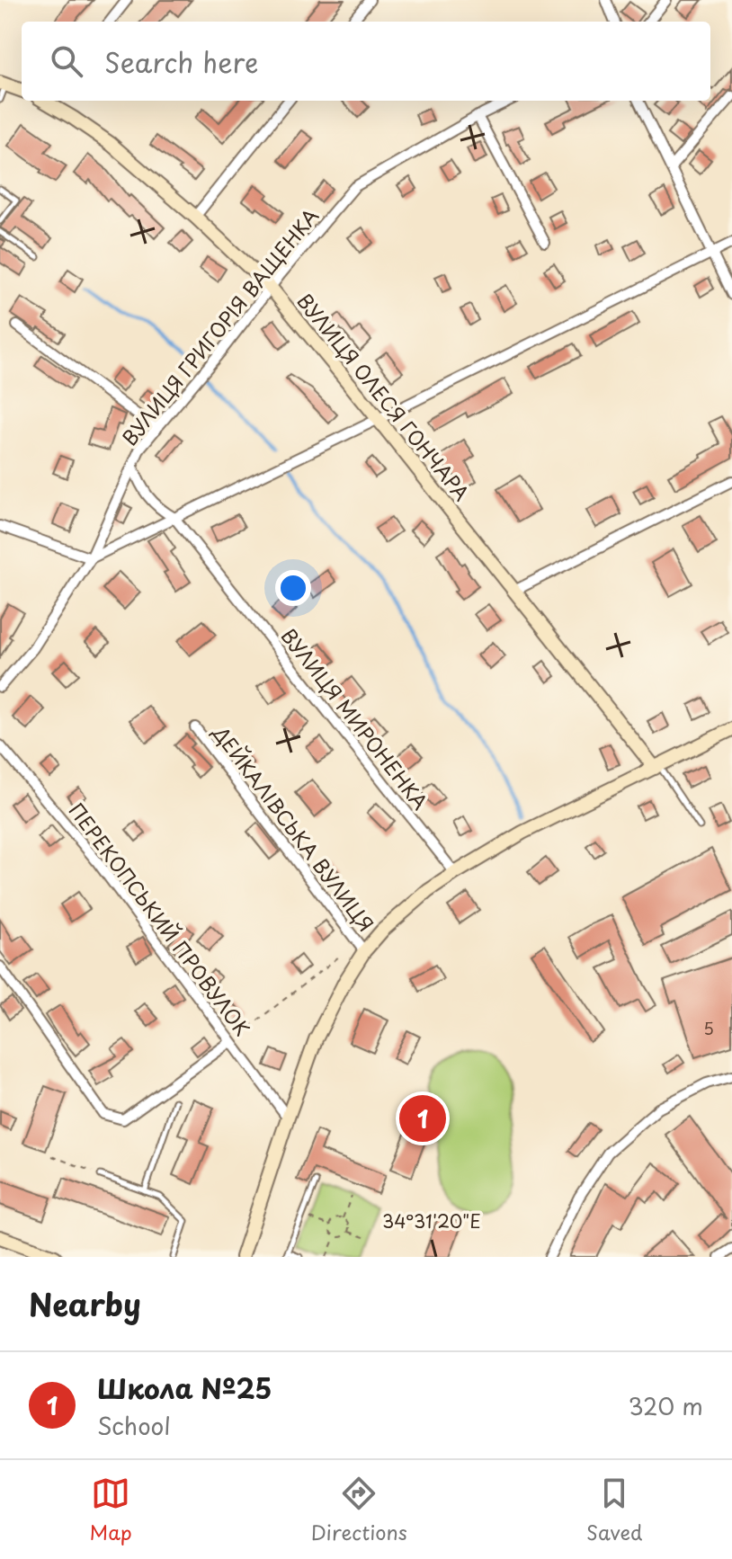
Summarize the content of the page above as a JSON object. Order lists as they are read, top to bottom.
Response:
{
  "streets": {
    "main road": ["ВУЛИЦЯ ОЛЕСЯ ГОНЧАРА"],
    "street": [
      "ВУЛИЦЯ ГРИГОРІЯ ВАЩЕНКА",
      "ВУЛИЦЯ МИРОНЕНКА",
      "ДЕЙКАЛІВСЬКА ВУЛИЦЯ",
      "ПЕРЕКОПСЬКИЙ ПРОВУЛОК"
    ]
  },
  "crossings": [
    ["ВУЛИЦЯ ГРИГОРІЯ ВАЩЕНКА", "ВУЛИЦЯ ОЛЕСЯ ГОНЧАРА"],
    ["ВУЛИЦЯ ГРИГОРІЯ ВАЩЕНКА", "ВУЛИЦЯ МИРОНЕНКА"]
  ],
  "house_numbers": ["5"],
  "page": {
    "search": "Search here",
    "pins": "1",
    "heading": "Nearby",
    "list": [
      {
        "mark": "1",
        "name": "Школа №25",
        "note": "School",
        "value": "320 m"
      }
    ],
    "nav": ["Map", "Directions", "Saved"]
  },
  "coordinates": ["34°31'20\"E"]
}
